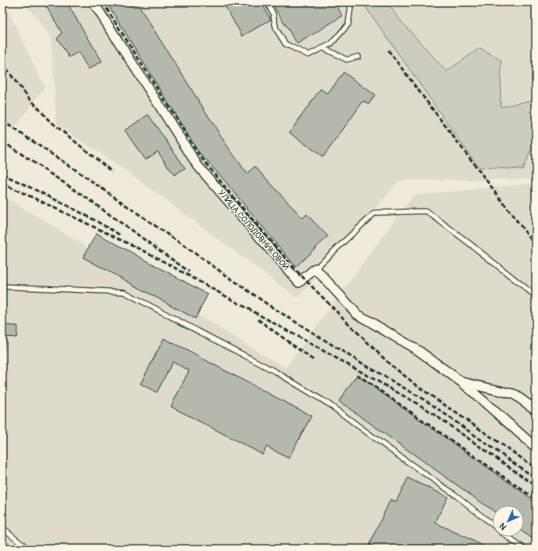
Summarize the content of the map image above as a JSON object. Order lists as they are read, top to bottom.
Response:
{
  "streets": {
    "street": ["УЛИЦА СОЛОДОВНИКОВОЙ"]
  },
  "north": "bottom left"
}
